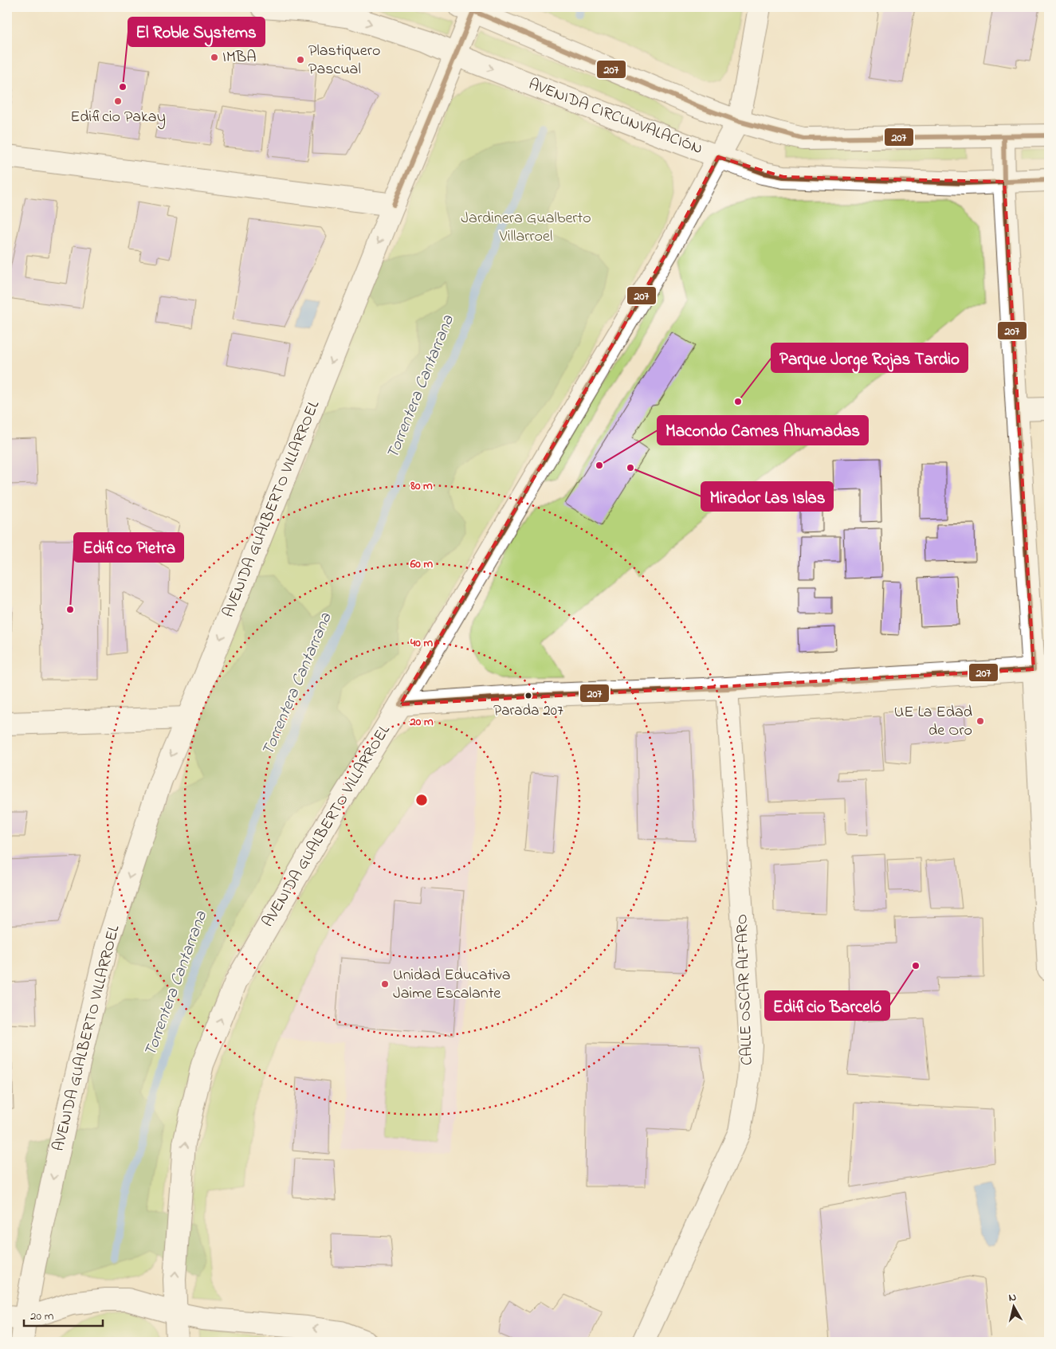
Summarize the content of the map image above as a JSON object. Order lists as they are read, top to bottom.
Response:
{
  "streets": {
    "main road": ["AVENIDA CIRCUNVALACIÓN", "AVENIDA GUALBERTO VILLARROEL", "CALLE OSCAR ALFARO"]
  },
  "crossings": [
    ["AVENIDA CIRCUNVALACIÓN", "AVENIDA GUALBERTO VILLARROEL"]
  ],
  "water": ["Torrentera Cantarrana"],
  "parks": ["Jardinera Gualberto Villarroel"],
  "places": [
    "IMBA",
    "Plastiquero Pascual",
    "El Roble Systems",
    "Edificio Pakay",
    "Parque Jorge Rojas Tardio",
    "Macondo Carnes Ahumadas",
    "Mirador Las Islas",
    "Edifico Pietra",
    "Parada 207",
    "UE La Edad de Oro",
    "Edificio Barceló",
    "Unidad Educativa Jaime Escalante"
  ],
  "lines": ["transit line 207"],
  "scale_bar": "20 m",
  "north": "top",
  "rings": [
    "80 m",
    "60 m",
    "40 m",
    "20 m"
  ]
}
